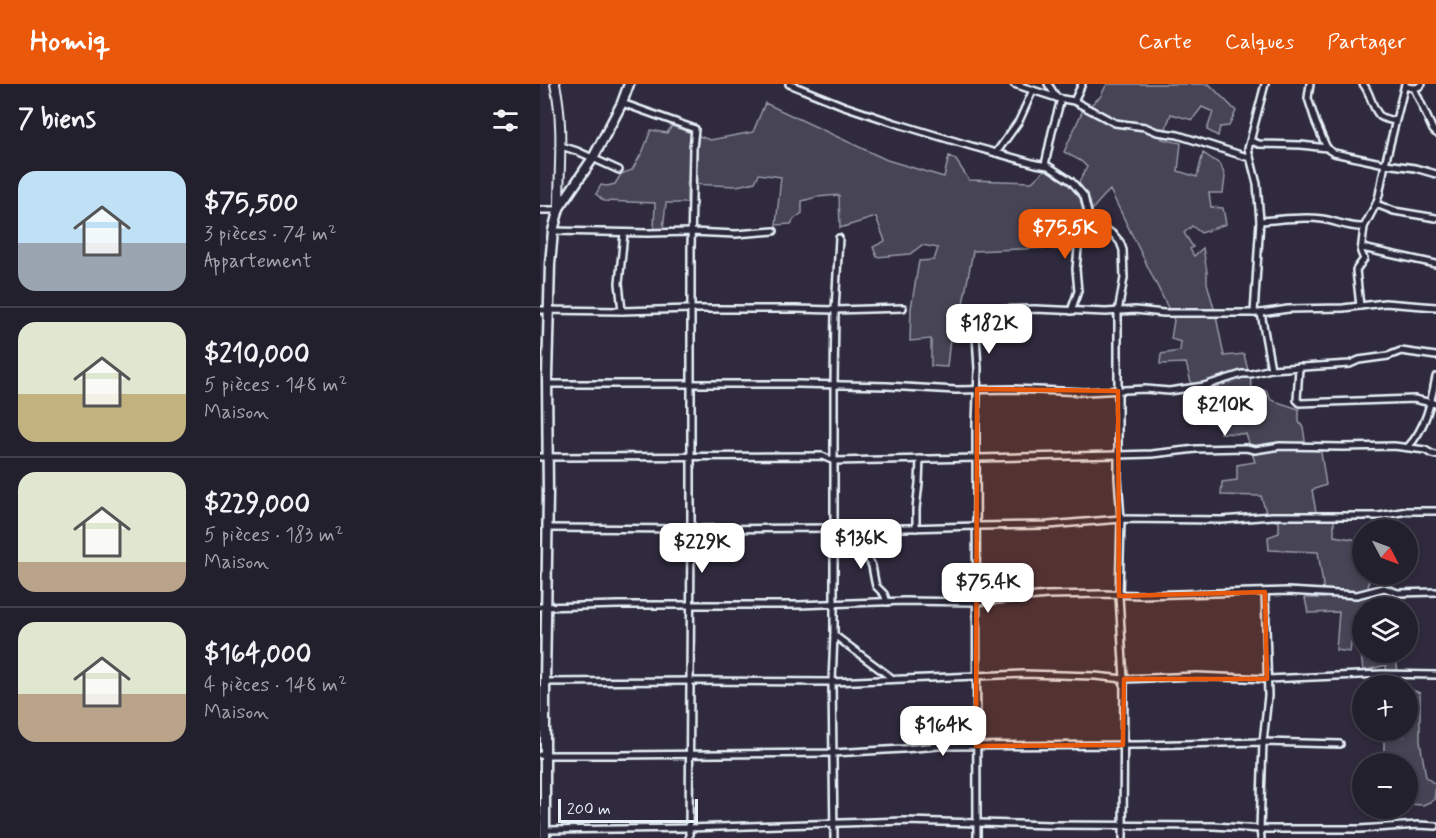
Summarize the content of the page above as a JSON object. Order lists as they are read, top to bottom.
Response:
{
  "scale_bar": "200 m",
  "north": "bottom right",
  "page": {
    "header": "Homiq",
    "nav": ["Carte", "Calques", "Partager"],
    "heading": "7 biens",
    "list": [
      {
        "name": "$75,500",
        "note": "3 pièces · 74 m² · Appartement"
      },
      {
        "name": "$210,000",
        "note": "5 pièces · 148 m² · Maison"
      },
      {
        "name": "$229,000",
        "note": "5 pièces · 183 m² · Maison"
      },
      {
        "name": "$164,000",
        "note": "4 pièces · 148 m² · Maison"
      }
    ],
    "price": [
      "$75.5K",
      "$182K",
      "$210K",
      "$136K",
      "$229K",
      "$75.4K",
      "$164K"
    ],
    "map_buttons": ["+", "−"],
    "scale": "200 m"
  }
}
